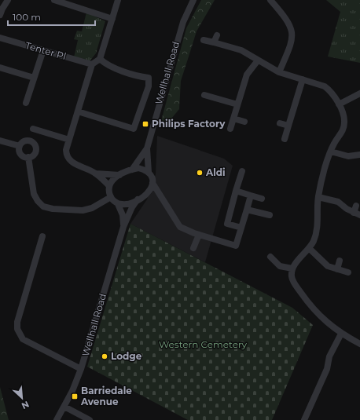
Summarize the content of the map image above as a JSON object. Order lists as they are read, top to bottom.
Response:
{
  "streets": {
    "street": ["Tenter Pl", "Wellhall Road"]
  },
  "parks": ["Western Cemetery"],
  "places": {
    "transit": ["Philips Factory", "Barriedale Avenue"],
    "other": ["Aldi", "Lodge"]
  },
  "scale_bar": "100 m",
  "north": "bottom right"
}
